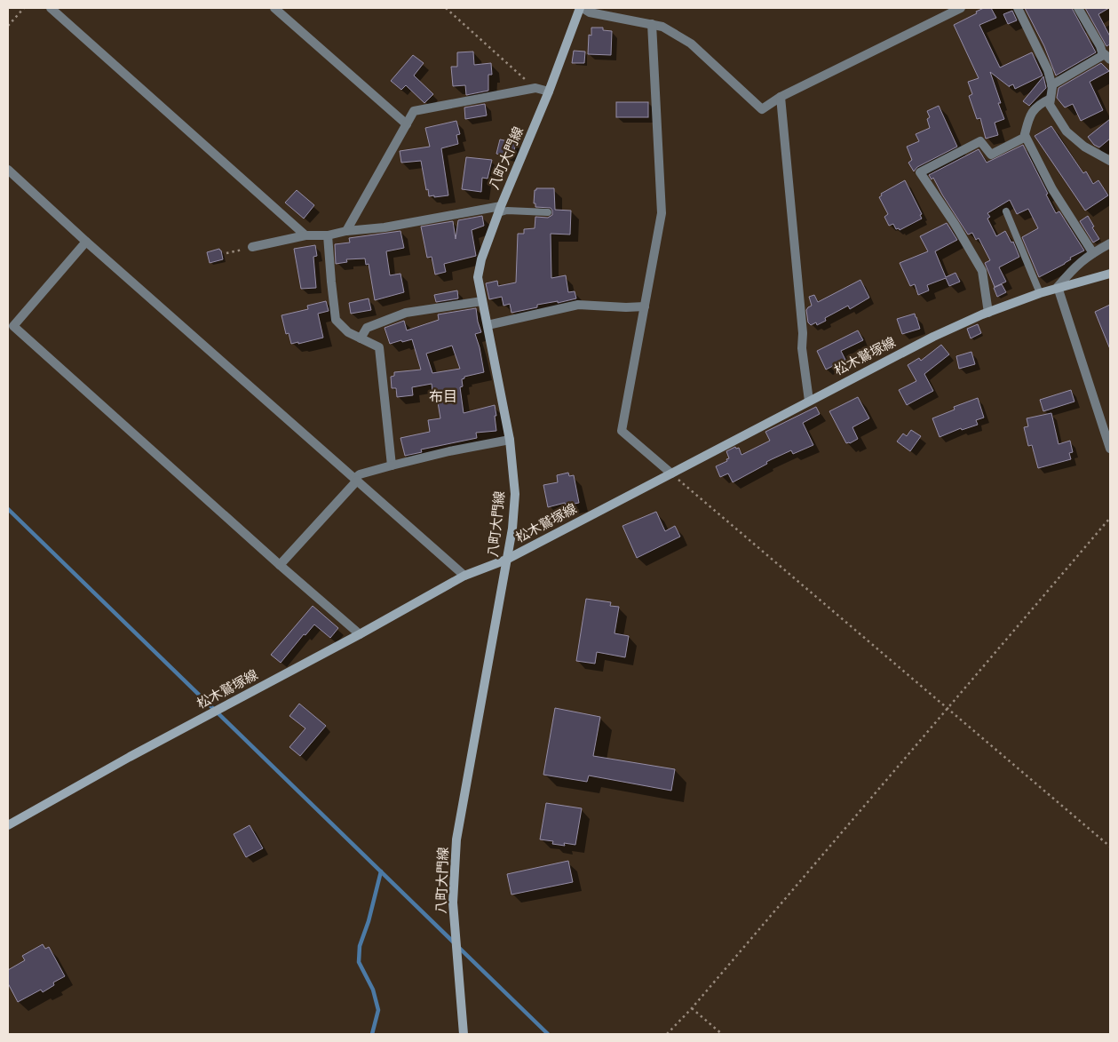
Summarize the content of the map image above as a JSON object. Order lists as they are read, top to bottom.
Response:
{
  "streets": {
    "main road": ["八町大門線", "松木鷲塚線"]
  },
  "crossings": [
    ["八町大門線", "松木鷲塚線"]
  ],
  "districts": ["布目"]
}
